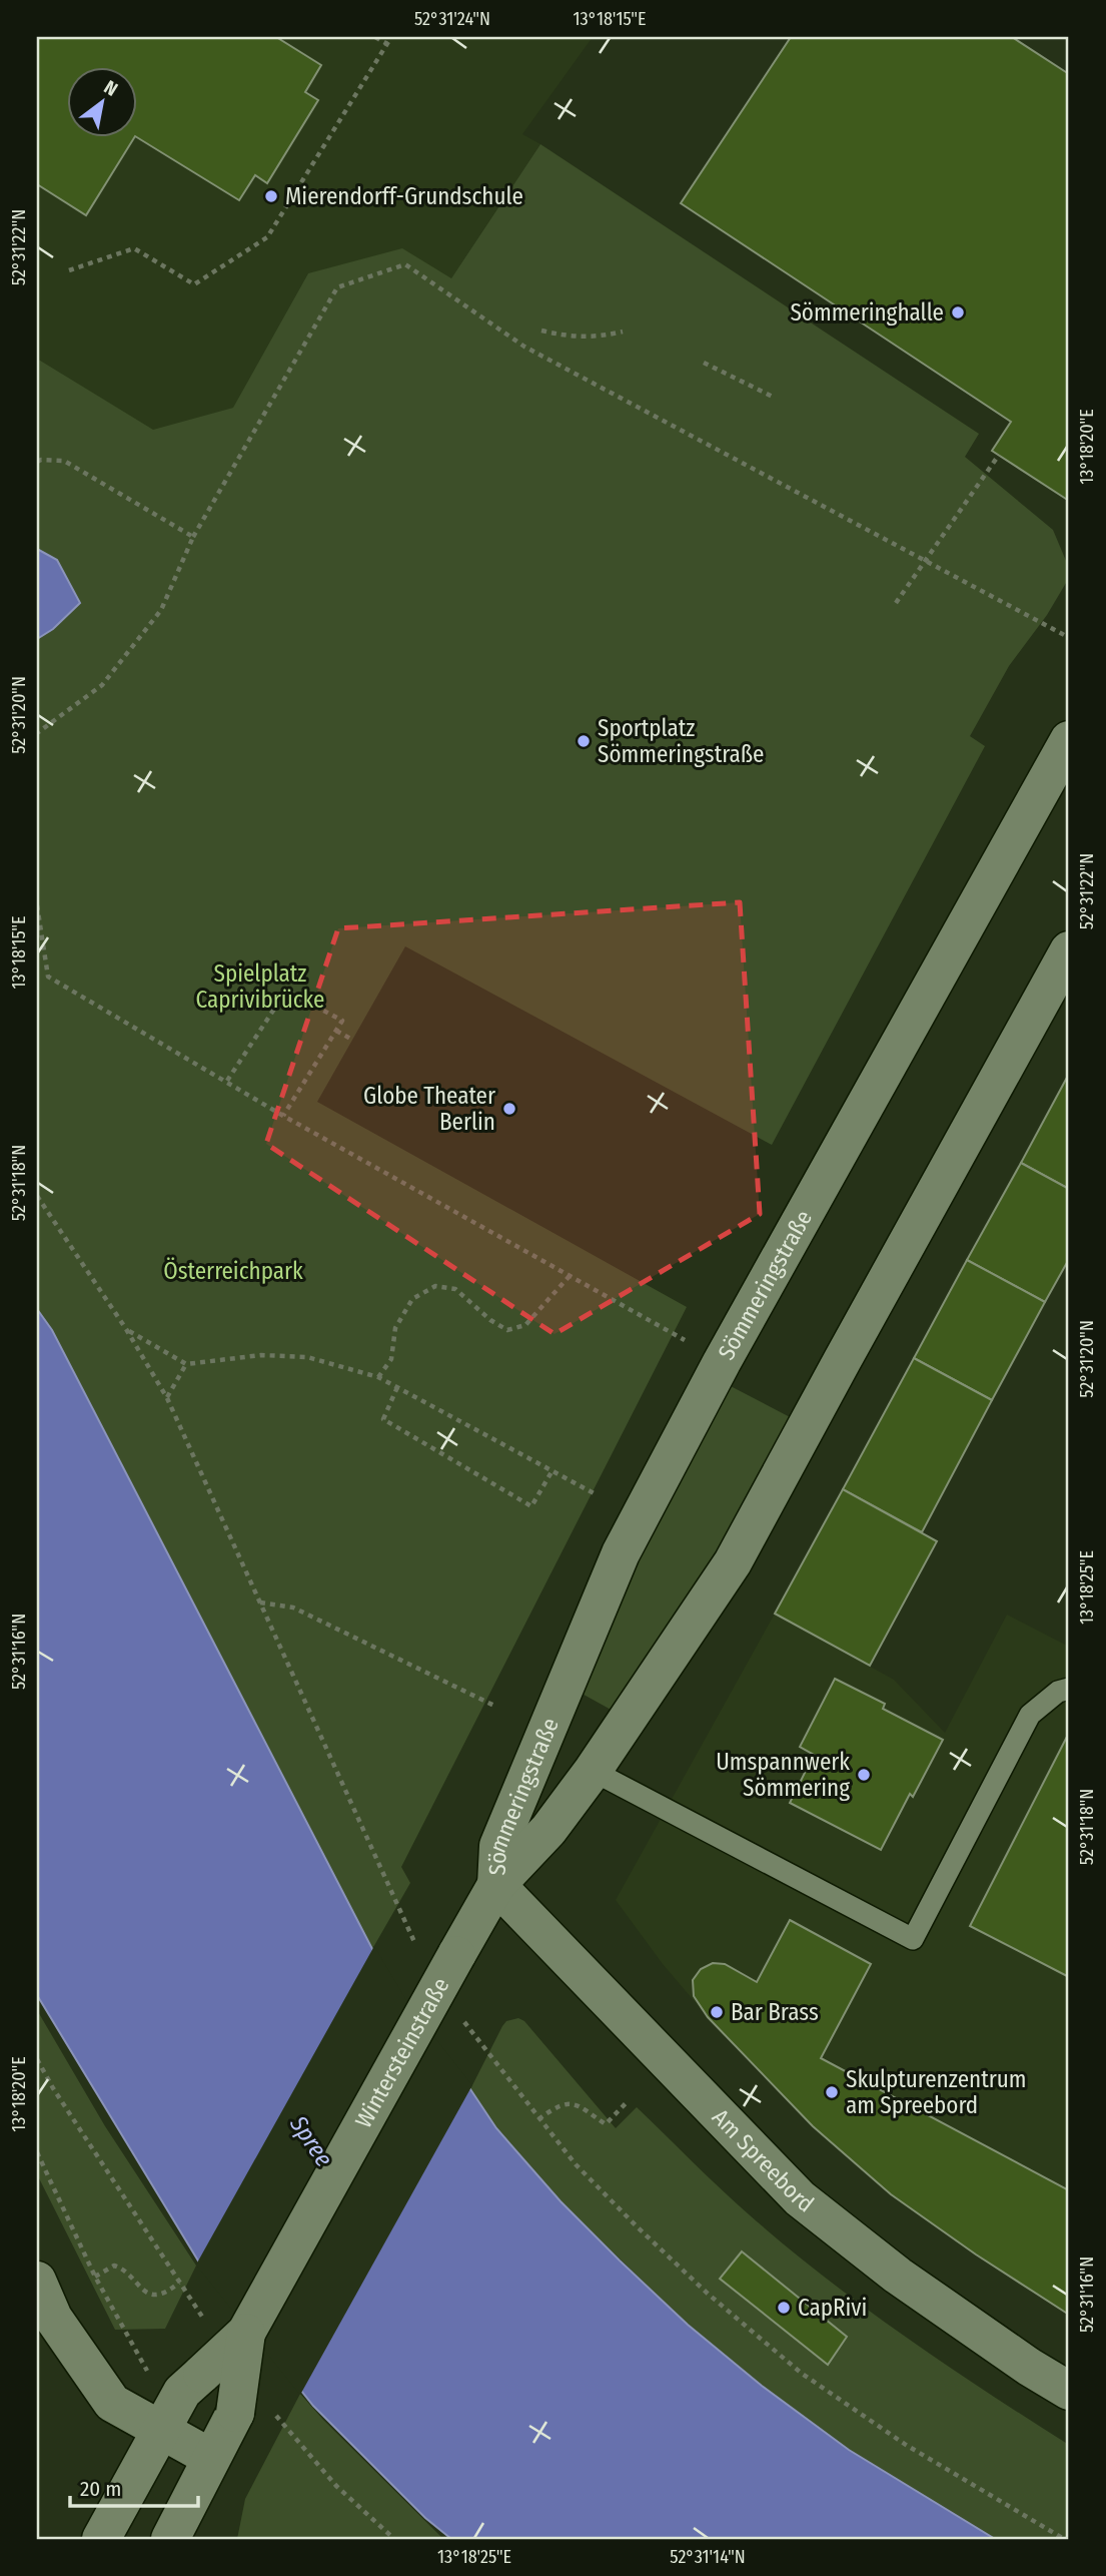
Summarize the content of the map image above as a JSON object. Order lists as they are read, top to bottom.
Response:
{
  "streets": {
    "street": ["Sömmeringstraße", "Wintersteinstraße", "Am Spreebord"]
  },
  "crossings": [
    ["Sömmeringstraße", "Wintersteinstraße"],
    ["Sömmeringstraße", "Am Spreebord"],
    ["Wintersteinstraße", "Am Spreebord"]
  ],
  "water": ["Spree"],
  "parks": ["Spielplatz Caprivibrücke", "Österreichpark"],
  "places": [
    "Mierendorff-Grundschule",
    "Sömmeringhalle",
    "Sportplatz Sömmeringstraße",
    "Globe Theater Berlin",
    "Umspannwerk Sömmering",
    "Bar Brass",
    "Skulpturenzentrum am Spreebord",
    "CapRivi"
  ],
  "scale_bar": "20 m",
  "north": "top right",
  "coordinates": [
    "52°31'24\"N",
    "13°18'15\"E",
    "52°31'22\"N",
    "13°18'20\"E",
    "52°31'20\"N",
    "52°31'18\"N",
    "13°18'25\"E",
    "52°31'16\"N",
    "52°31'14\"N"
  ]
}
